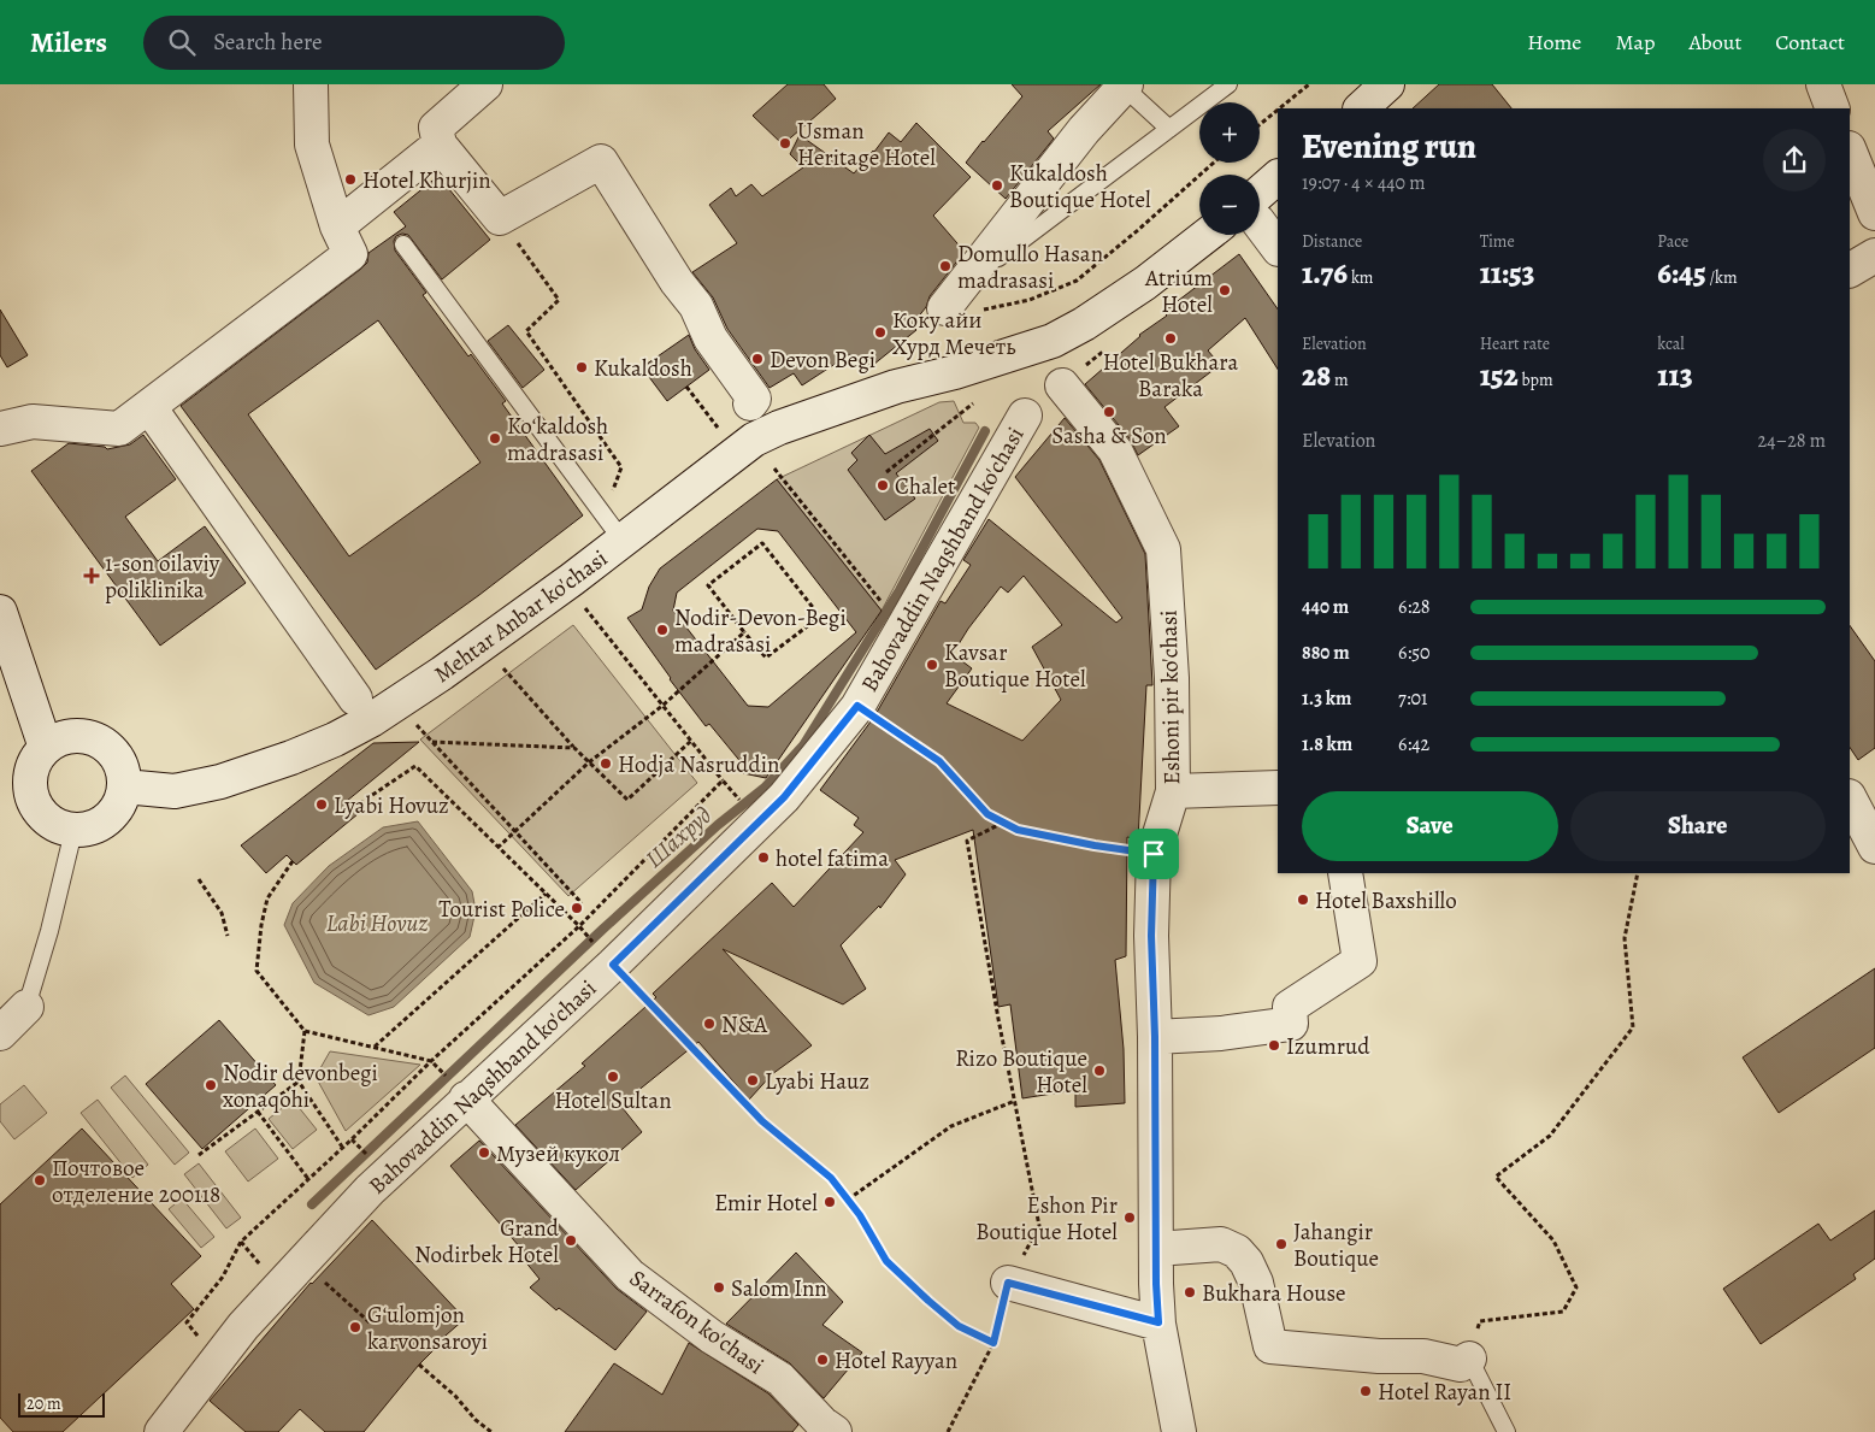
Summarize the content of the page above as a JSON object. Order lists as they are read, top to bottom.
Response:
{
  "streets": {
    "street": [
      "Bahovaddin Naqshband ko'chasi",
      "Mehtar Anbar ko'chasi",
      "Eshoni pir ko'chasi",
      "Sarrafon ko'chasi"
    ]
  },
  "crossings": [
    ["Bahovaddin Naqshband ko'chasi", "Sarrafon ko'chasi"]
  ],
  "water": ["Шахруд", "Labi Hovuz"],
  "places": {
    "other": [
      "Usman Heritage Hotel",
      "Hotel Khurjin",
      "Kukaldosh Boutique Hotel",
      "Domullo Hasan madrasasi",
      "Atrium Hotel",
      "Коку айи Хурд Мечеть",
      "Hotel Bukhara Baraka",
      "Devon Begi",
      "Kukaldosh",
      "Sasha & Son",
      "Koʻkaldosh madrasasi",
      "Chalet",
      "Nodir-Devon-Begi madrasasi",
      "Kavsar Boutique Hotel",
      "Hodja Nasruddin",
      "Lyabi Hovuz",
      "hotel fatima",
      "Hotel Baxshillo",
      "Tourist Police",
      "N&A",
      "Izumrud",
      "Rizo Boutique Hotel",
      "Hotel Sultan",
      "Lyabi Hauz",
      "Nodir devonbegi xonaqohi",
      "Музей кукол",
      "Почтовое отделение 200118",
      "Emir Hotel",
      "Eshon Pir Boutique Hotel",
      "Grand Nodirbek Hotel",
      "Jahangir Boutique",
      "Salom Inn",
      "Bukhara House",
      "Gʻulomjon karvonsaroyi",
      "Hotel Rayyan",
      "Hotel Rayan II"
    ],
    "health": ["1-son oilaviy poliklinika"]
  },
  "scale_bar": "20 m",
  "page": {
    "header": "Milers",
    "search": "Search here",
    "nav": [
      "Home",
      "Map",
      "About",
      "Contact"
    ],
    "map_buttons": ["+", "−"],
    "heading": ["Evening run", "19:07 · 4 × 440 m"],
    "stats": [
      ["Distance", "1.76 km"],
      ["Time", "11:53"],
      ["Pace", "6:45 /km"],
      ["Elevation", "28 m"],
      ["Heart rate", "152 bpm"],
      ["kcal", "113"]
    ],
    "chart": ["Elevation", "24–28 m"],
    "list": [
      {
        "name": "440 m",
        "note": "6:28"
      },
      {
        "name": "880 m",
        "note": "6:50"
      },
      {
        "name": "1.3 km",
        "note": "7:01"
      },
      {
        "name": "1.8 km",
        "note": "6:42"
      }
    ],
    "buttons": ["Save", "Share"],
    "scale": "20 m"
  }
}
